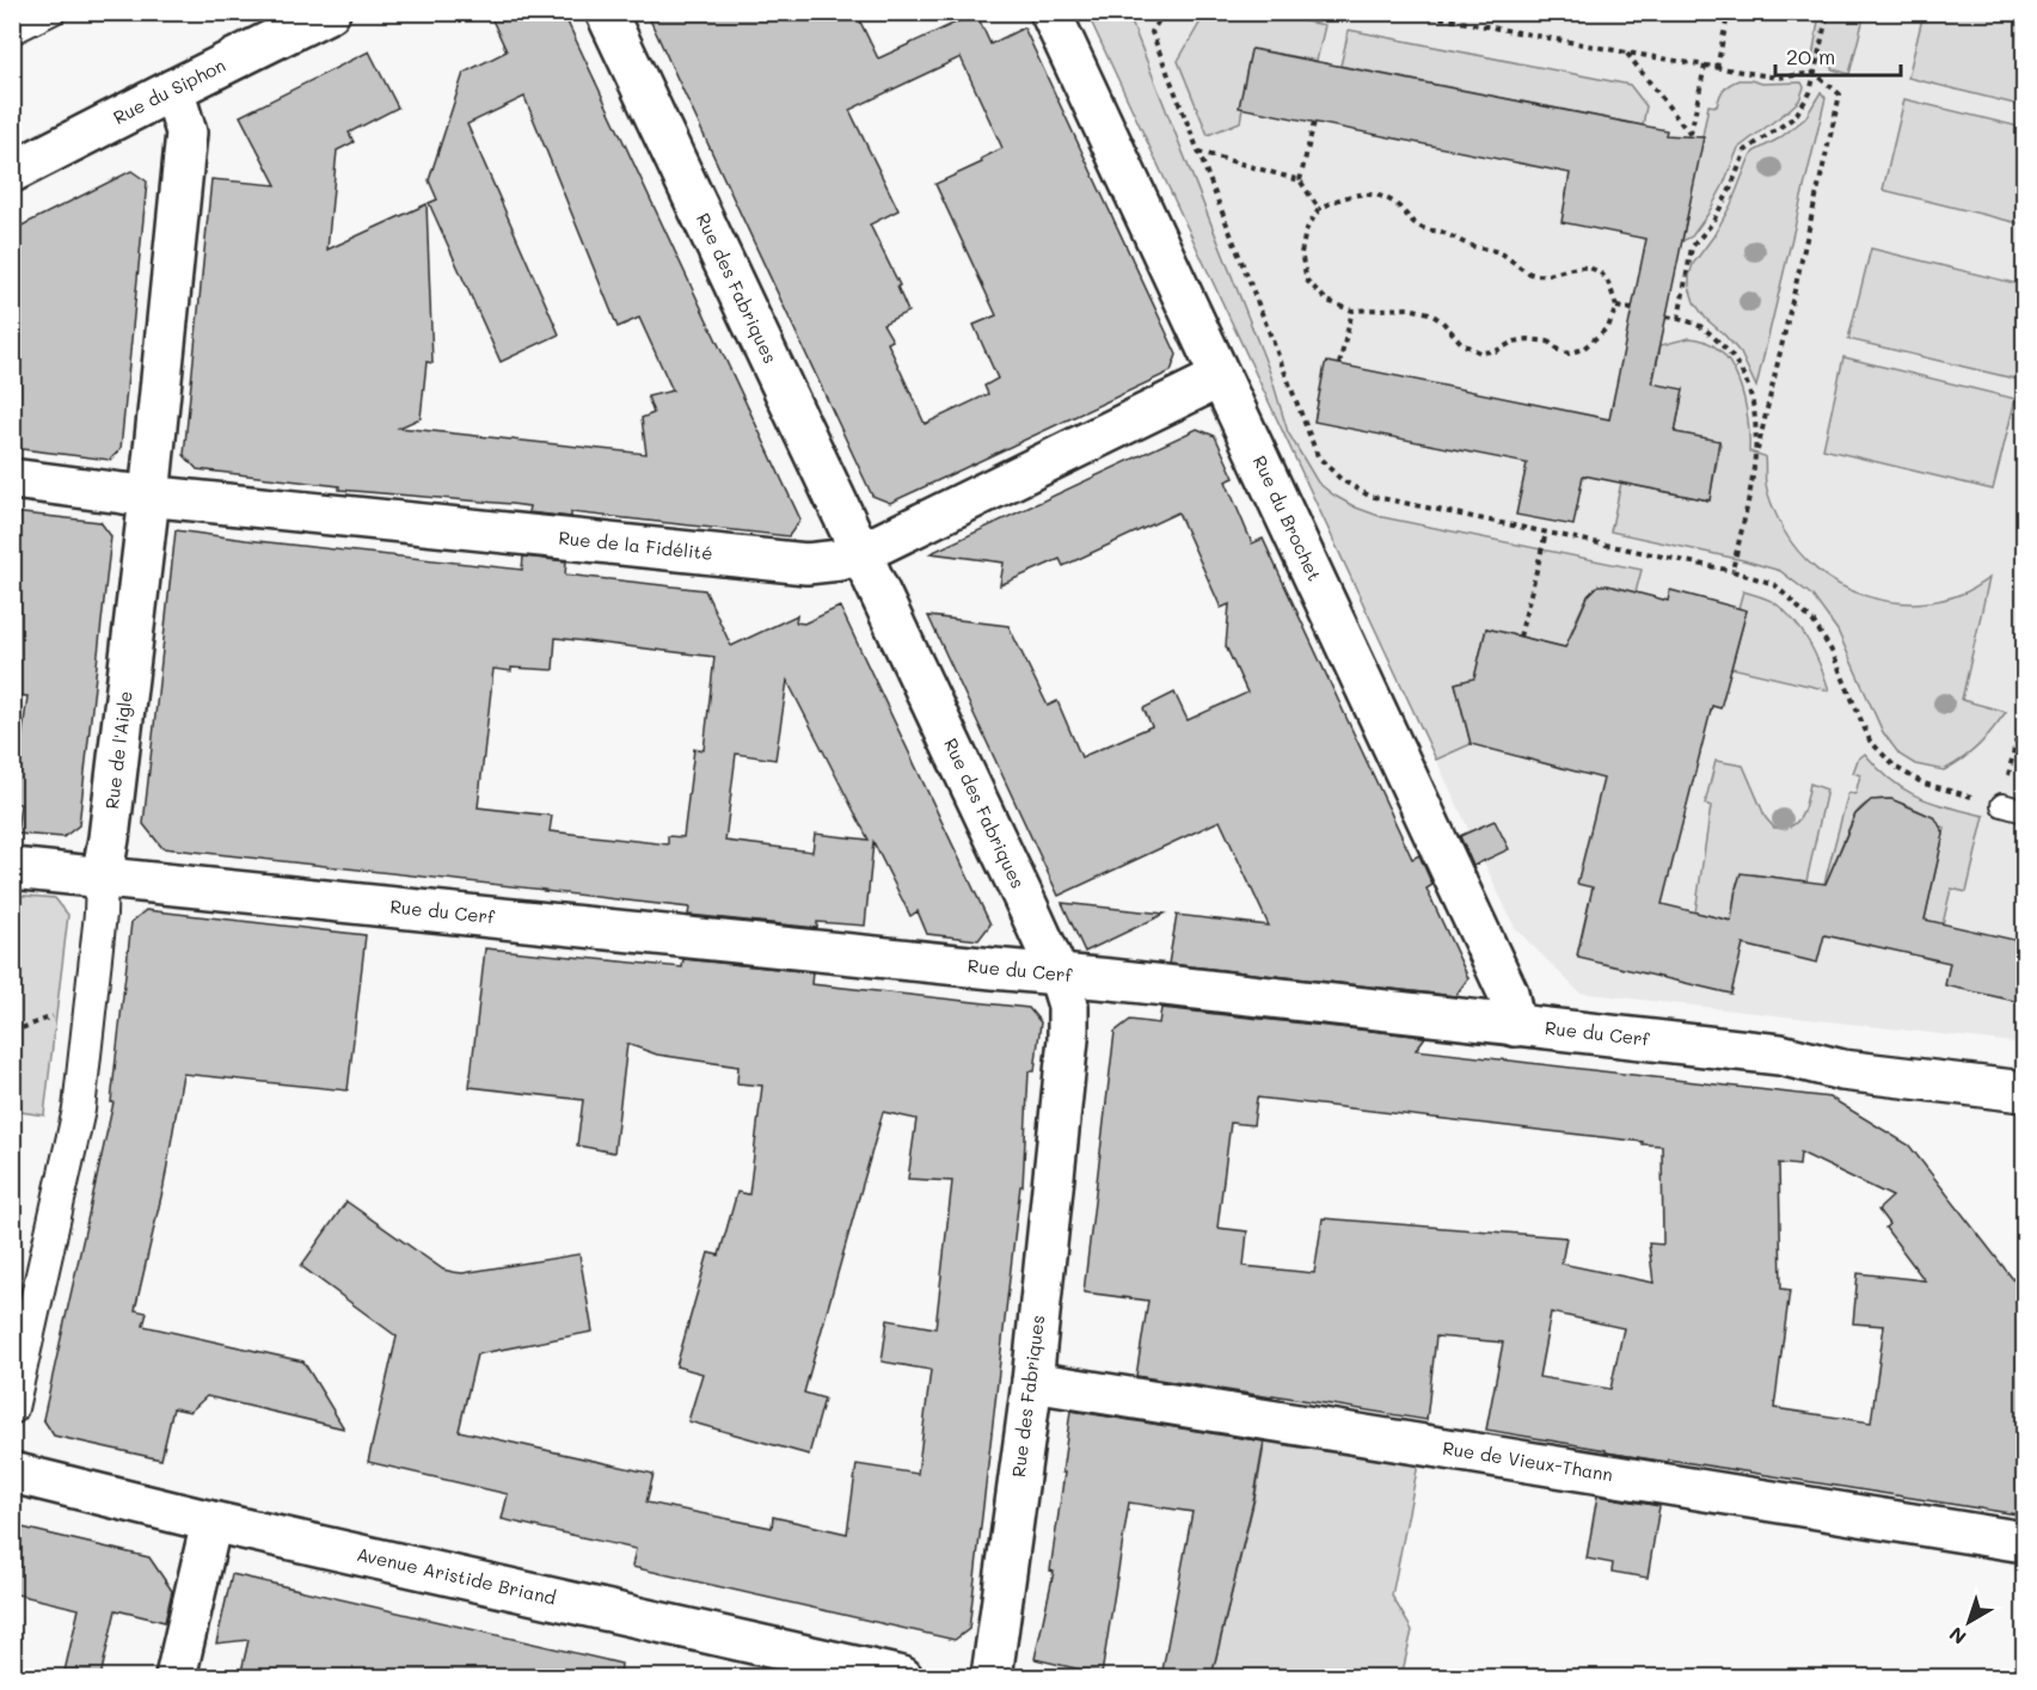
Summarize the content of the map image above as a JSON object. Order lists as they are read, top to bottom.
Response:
{
  "streets": {
    "street": [
      "Rue du Siphon",
      "Rue des Fabriques",
      "Rue du Brochet",
      "Rue de la Fidélité",
      "Rue de l'Aigle",
      "Rue du Cerf",
      "Rue de Vieux-Thann",
      "Avenue Aristide Briand"
    ]
  },
  "crossings": [
    ["Rue du Siphon", "Rue de l'Aigle"],
    ["Rue des Fabriques", "Rue de la Fidélité"],
    ["Rue des Fabriques", "Rue du Cerf"],
    ["Rue des Fabriques", "Rue de Vieux-Thann"],
    ["Rue du Brochet", "Rue de la Fidélité"],
    ["Rue du Brochet", "Rue du Cerf"],
    ["Rue de la Fidélité", "Rue de l'Aigle"],
    ["Rue de l'Aigle", "Rue du Cerf"]
  ],
  "scale_bar": "20 m",
  "north": "bottom left"
}
